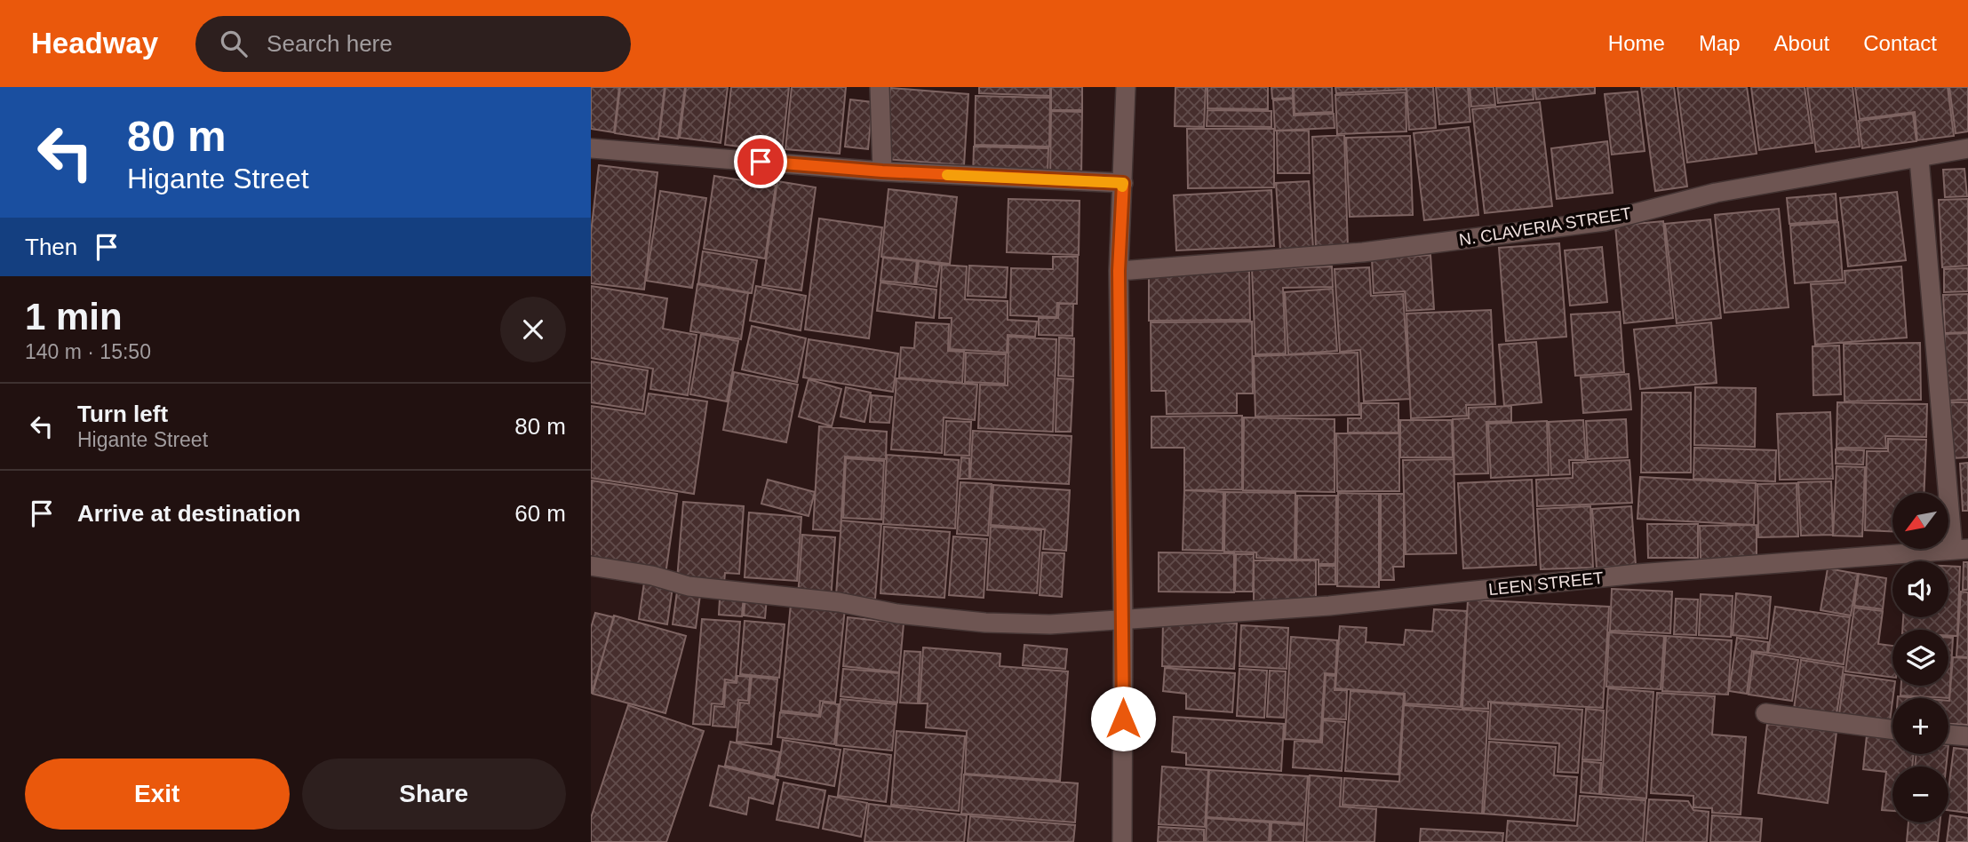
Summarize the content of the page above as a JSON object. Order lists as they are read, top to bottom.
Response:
{
  "streets": {
    "street": ["N. CLAVERIA STREET", "LEEN STREET"]
  },
  "north": "bottom left",
  "page": {
    "header": "Headway",
    "search": "Search here",
    "nav": [
      "Home",
      "Map",
      "About",
      "Contact"
    ],
    "turn": ["80 m", "Higante Street"],
    "then": "Then",
    "heading": ["1 min", "140 m · 15:50"],
    "list": [
      {
        "name": "Turn left",
        "note": "Higante Street",
        "value": "80 m"
      },
      {
        "name": "Arrive at destination",
        "value": "60 m"
      }
    ],
    "map_buttons": ["+", "−"],
    "buttons": ["Exit", "Share"]
  }
}
